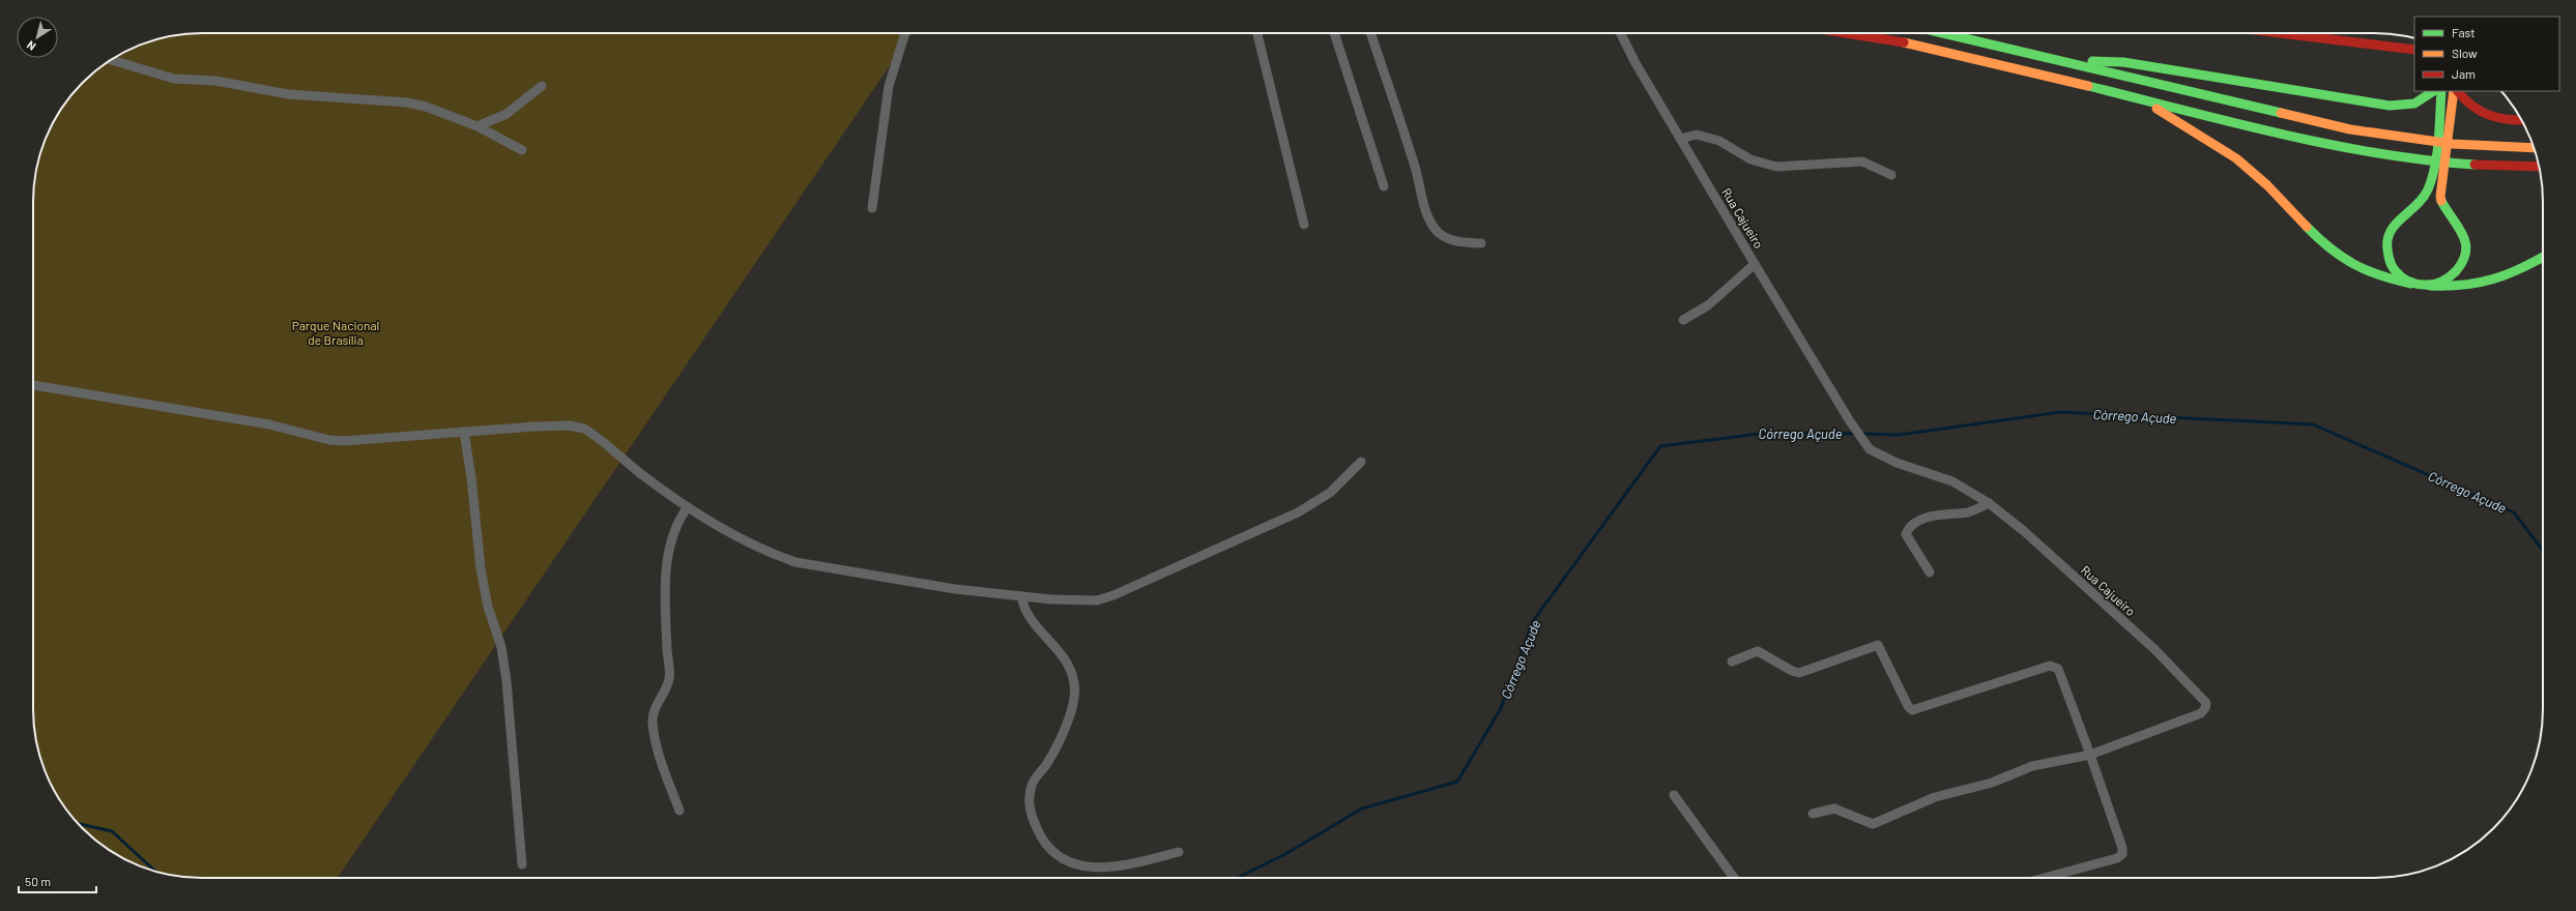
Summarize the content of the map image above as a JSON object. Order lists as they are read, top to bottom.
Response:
{
  "streets": {
    "street": ["Rua Cajueiro"]
  },
  "water": ["Córrego Açude"],
  "parks": ["Parque Nacional de Brasília"],
  "legend": ["Fast", "Slow", "Jam"],
  "scale_bar": "50 m",
  "north": "bottom left"
}
